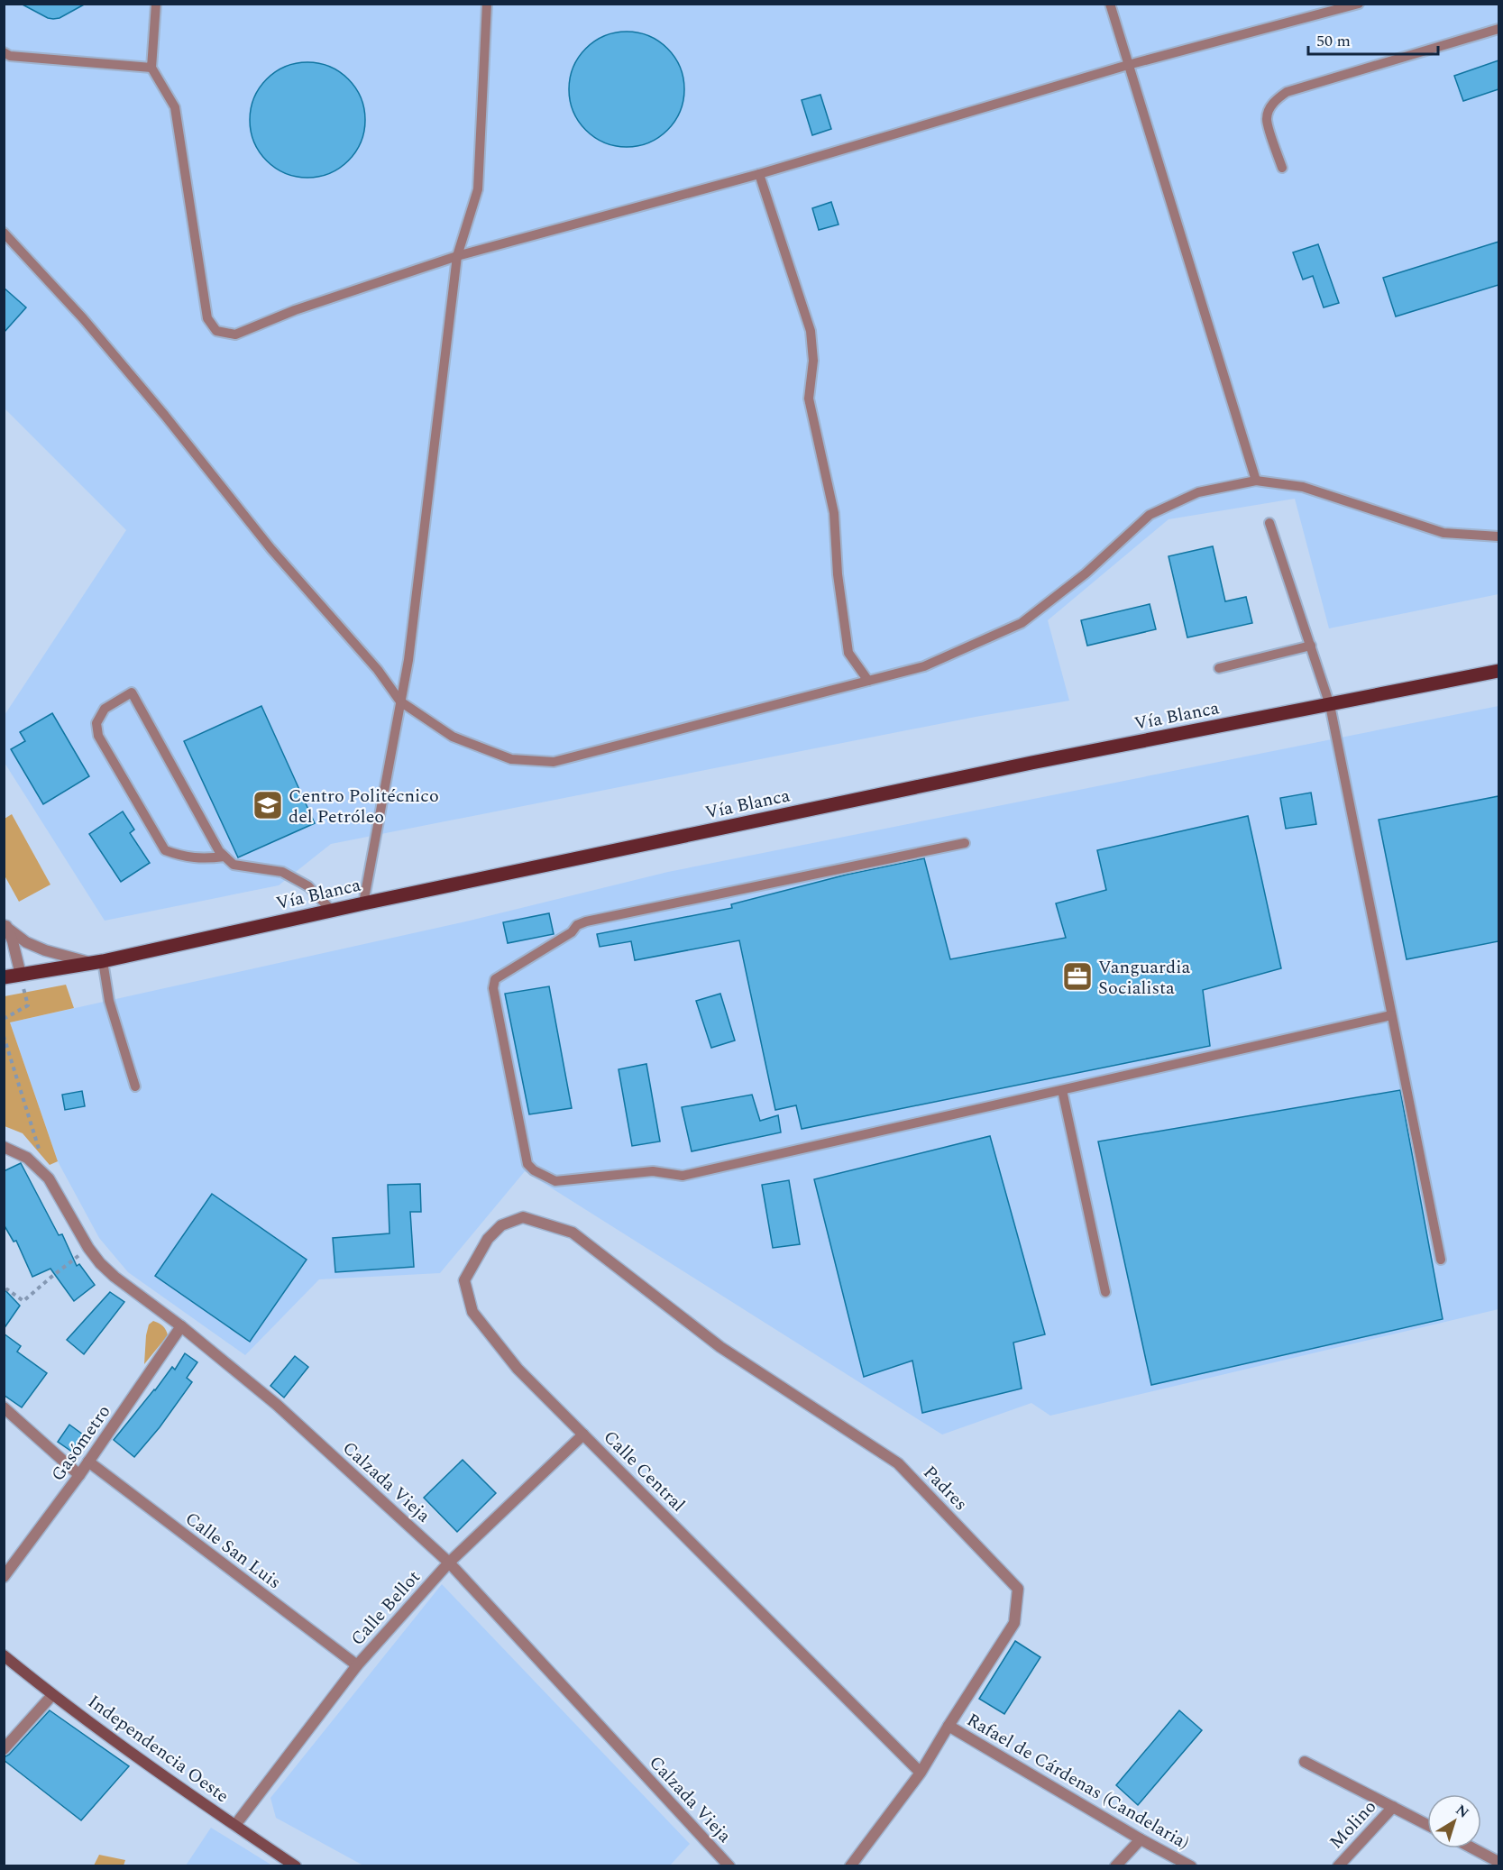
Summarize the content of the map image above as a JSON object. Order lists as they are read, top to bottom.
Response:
{
  "streets": {
    "main road": ["Vía Blanca", "Independencia Oeste"],
    "street": [
      "Gasómetro",
      "Calle Central",
      "Calzada Vieja",
      "Padres",
      "Calle San Luis",
      "Calle Bellot",
      "Rafael de Cárdenas (Candelaria)",
      "Molino"
    ]
  },
  "crossings": [
    ["Gasómetro", "Calzada Vieja"],
    ["Gasómetro", "Calle San Luis"],
    ["Calle Central", "Padres"],
    ["Calle Central", "Calle Bellot"],
    ["Calzada Vieja", "Calle Bellot"],
    ["Padres", "Rafael de Cárdenas (Candelaria)"],
    ["Calle San Luis", "Calle Bellot"],
    ["Calle Bellot", "Independencia Oeste"]
  ],
  "places": {
    "school or university": ["Centro Politécnico del Petróleo"],
    "office": ["Vanguardia Socialista"]
  },
  "scale_bar": "50 m",
  "north": "top right"
}
